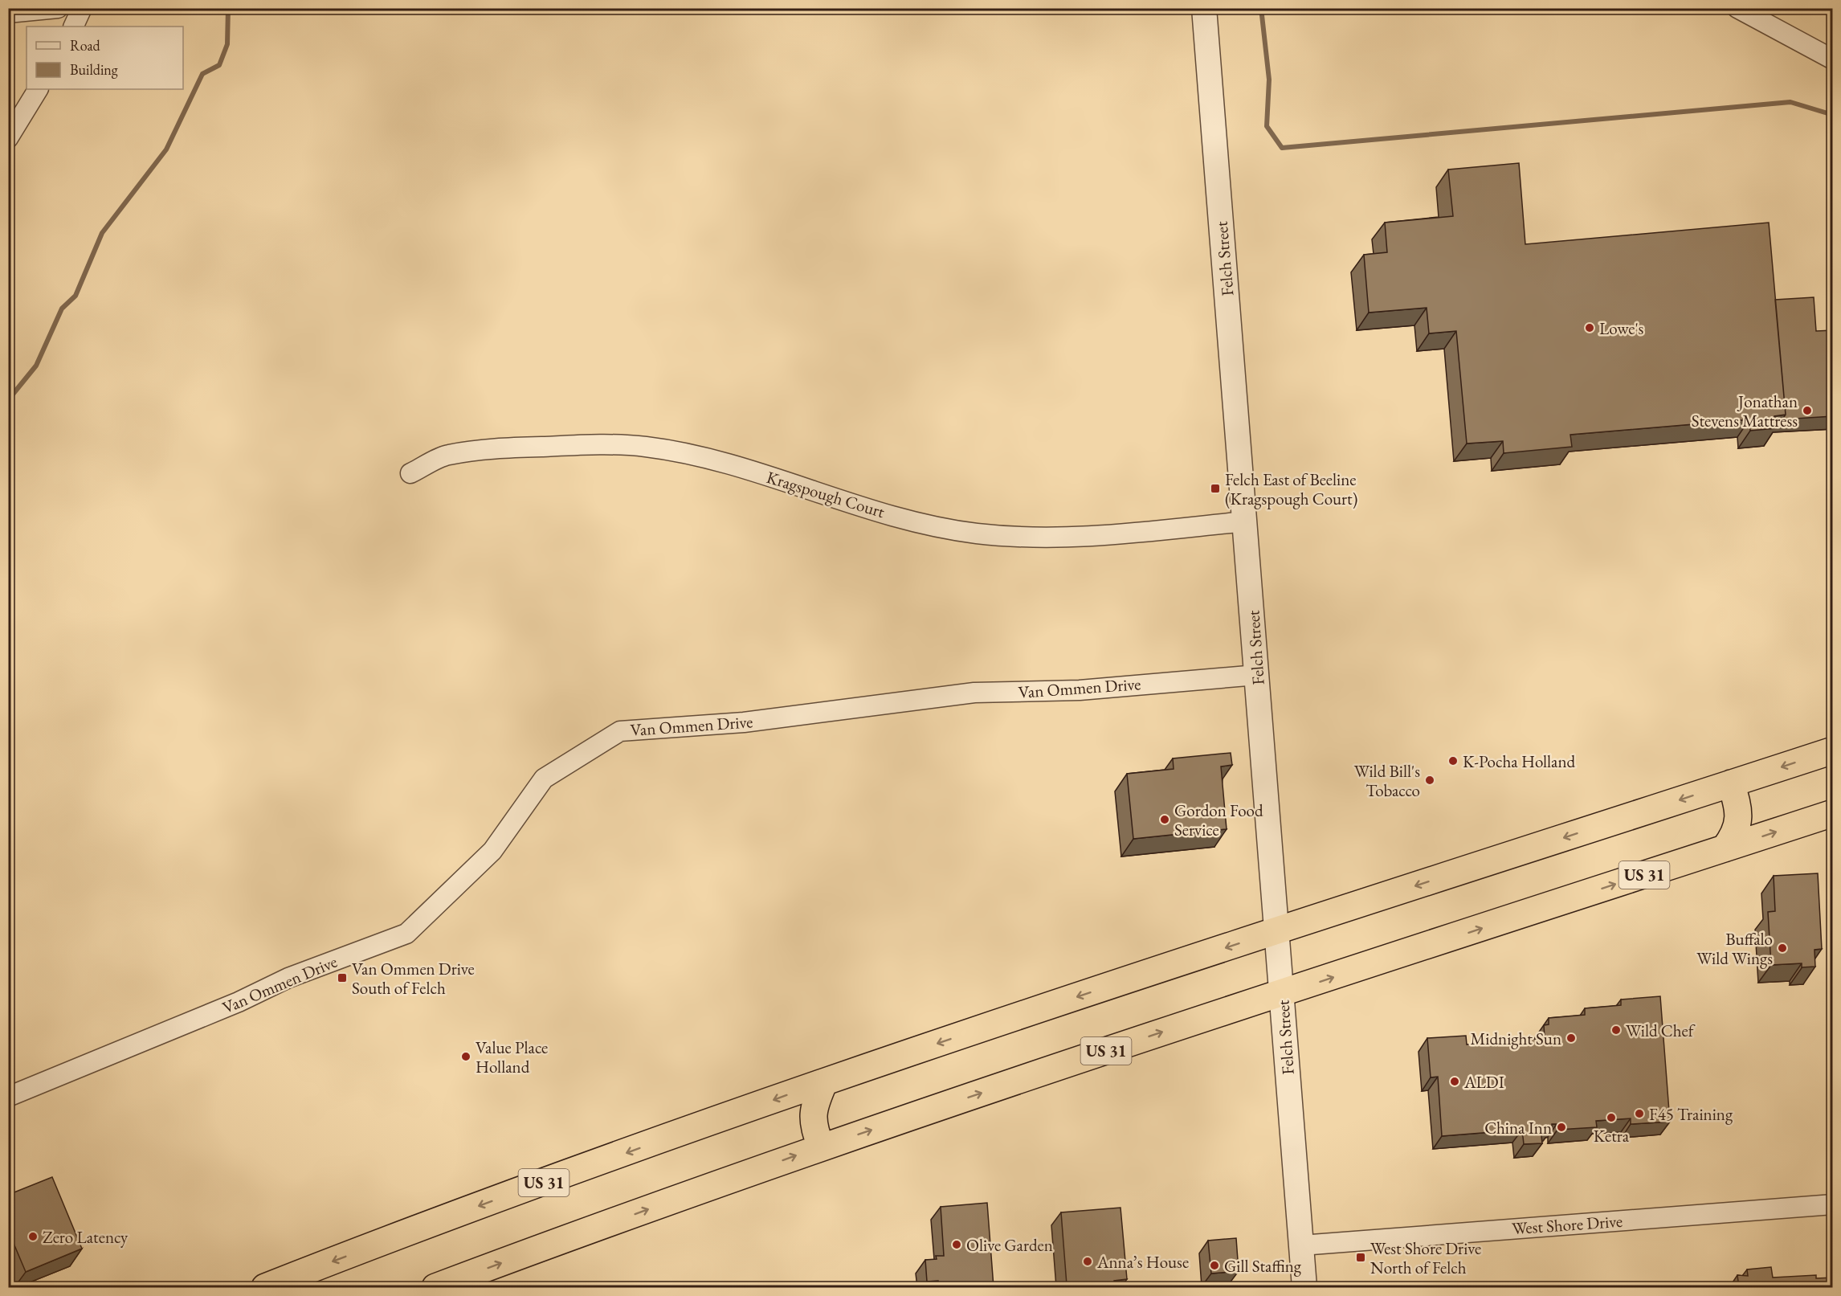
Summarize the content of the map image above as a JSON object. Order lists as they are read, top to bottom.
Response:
{
  "streets": {
    "highway": ["US 31"],
    "street": [
      "Felch Street",
      "Kragspough Court",
      "Van Ommen Drive",
      "West Shore Drive"
    ]
  },
  "crossings": [
    ["Felch Street", "Kragspough Court"],
    ["Felch Street", "Van Ommen Drive"],
    ["Felch Street", "US 31"],
    ["Felch Street", "West Shore Drive"]
  ],
  "places": {
    "other": [
      "Lowe's",
      "Jonathan Stevens Mattress",
      "K-Pocha Holland",
      "Wild Bill's Tobacco",
      "Gordon Food Service",
      "Buffalo Wild Wings",
      "Wild Chef",
      "Midnight Sun",
      "Value Place Holland",
      "ALDI",
      "F45 Training",
      "Ketra",
      "China Inn",
      "Zero Latency",
      "Olive Garden",
      "Anna’s House",
      "Gill Staffing"
    ],
    "transit": ["Felch East of Beeline (Kragspough Court)", "Van Ommen Drive South of Felch", "West Shore Drive North of Felch"]
  },
  "legend": ["Road", "Building"]
}
